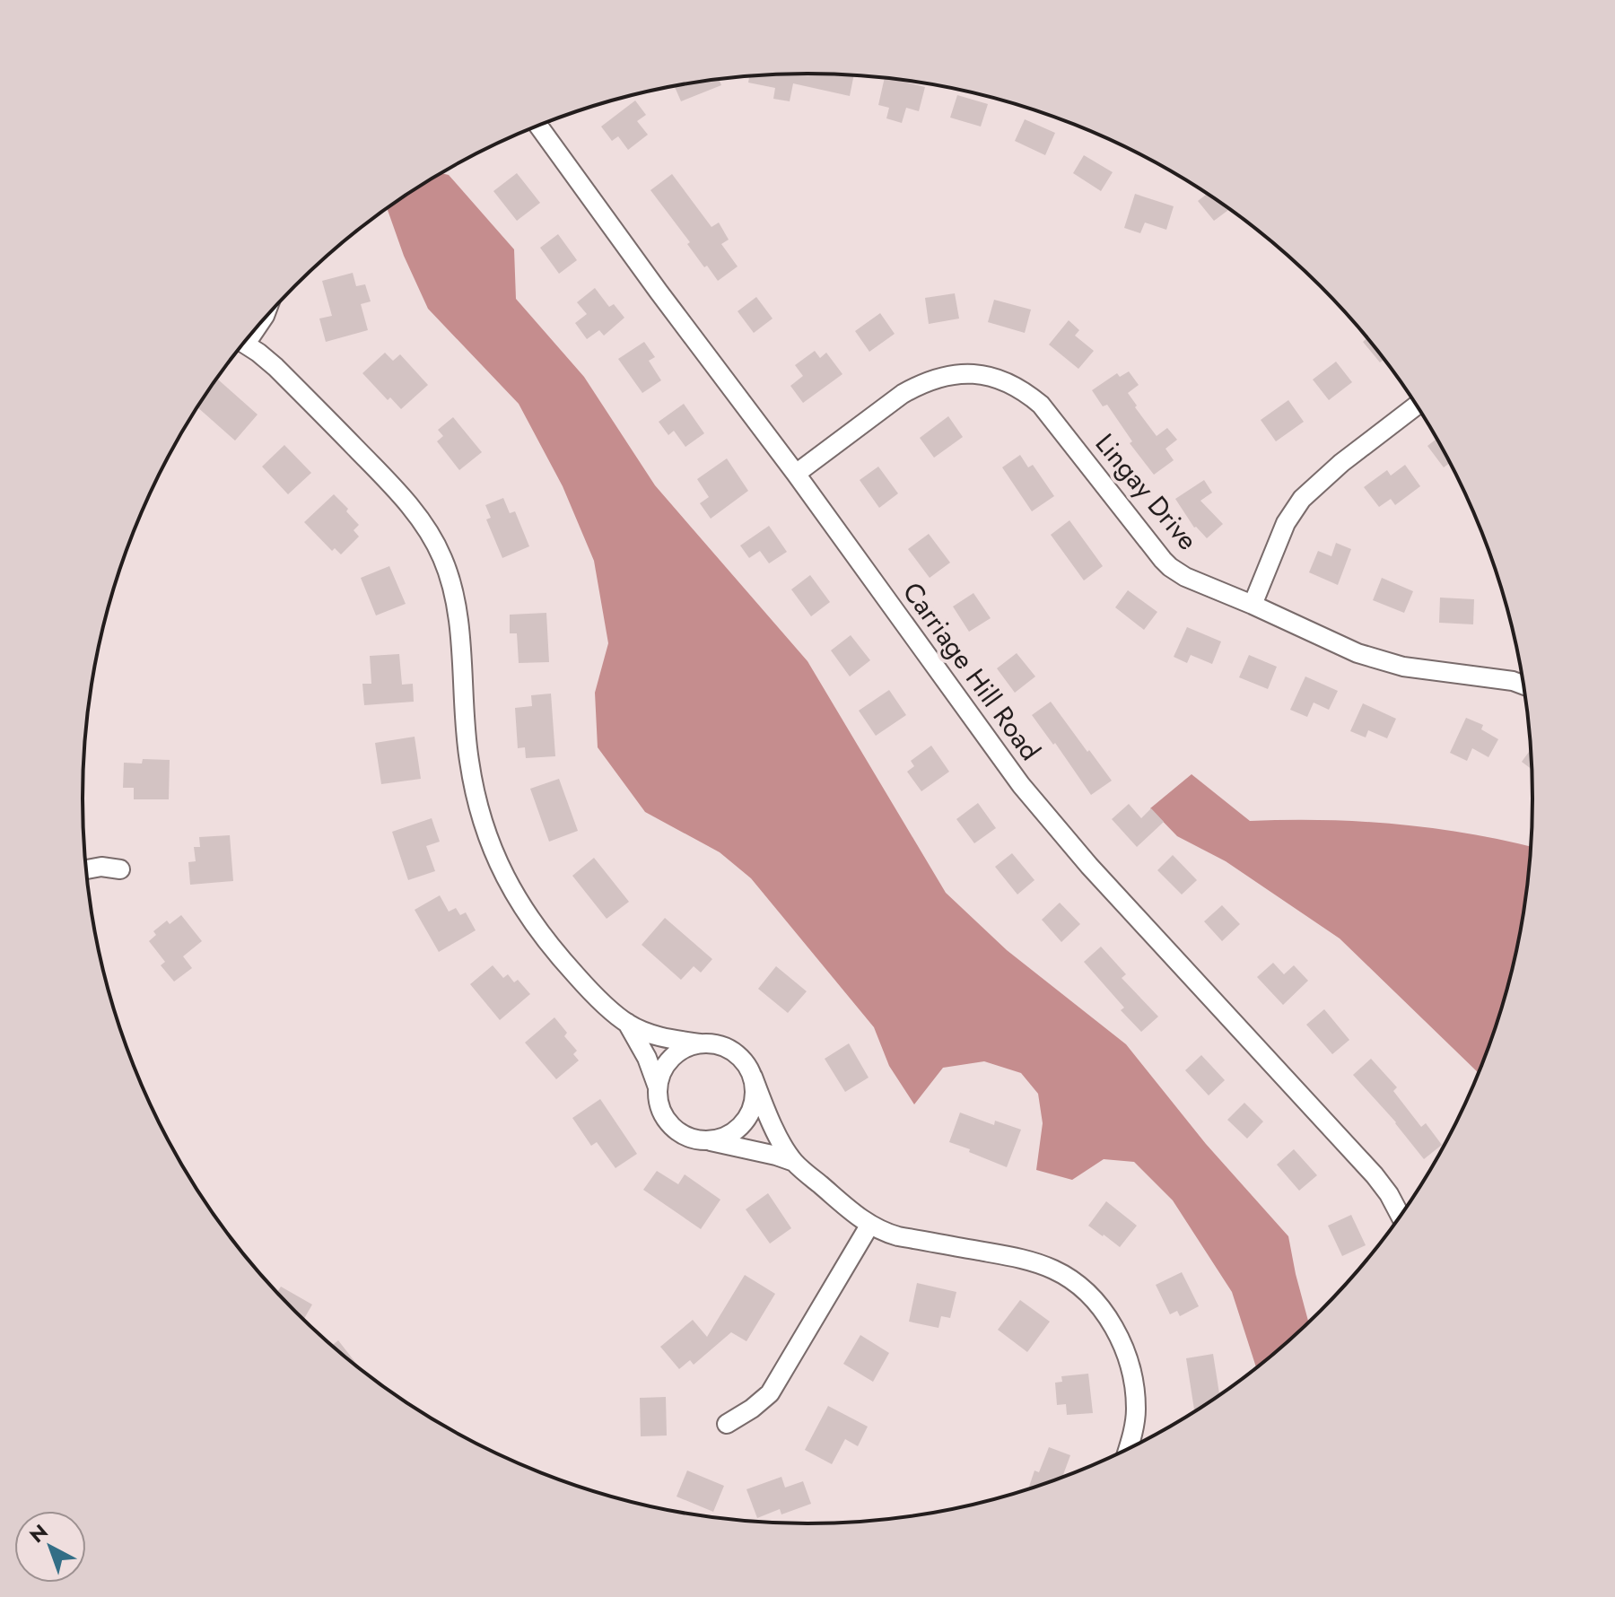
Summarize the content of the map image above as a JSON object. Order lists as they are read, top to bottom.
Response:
{
  "streets": {
    "street": ["Lingay Drive", "Carriage Hill Road"]
  },
  "crossings": [
    ["Lingay Drive", "Carriage Hill Road"]
  ],
  "north": "top left"
}
